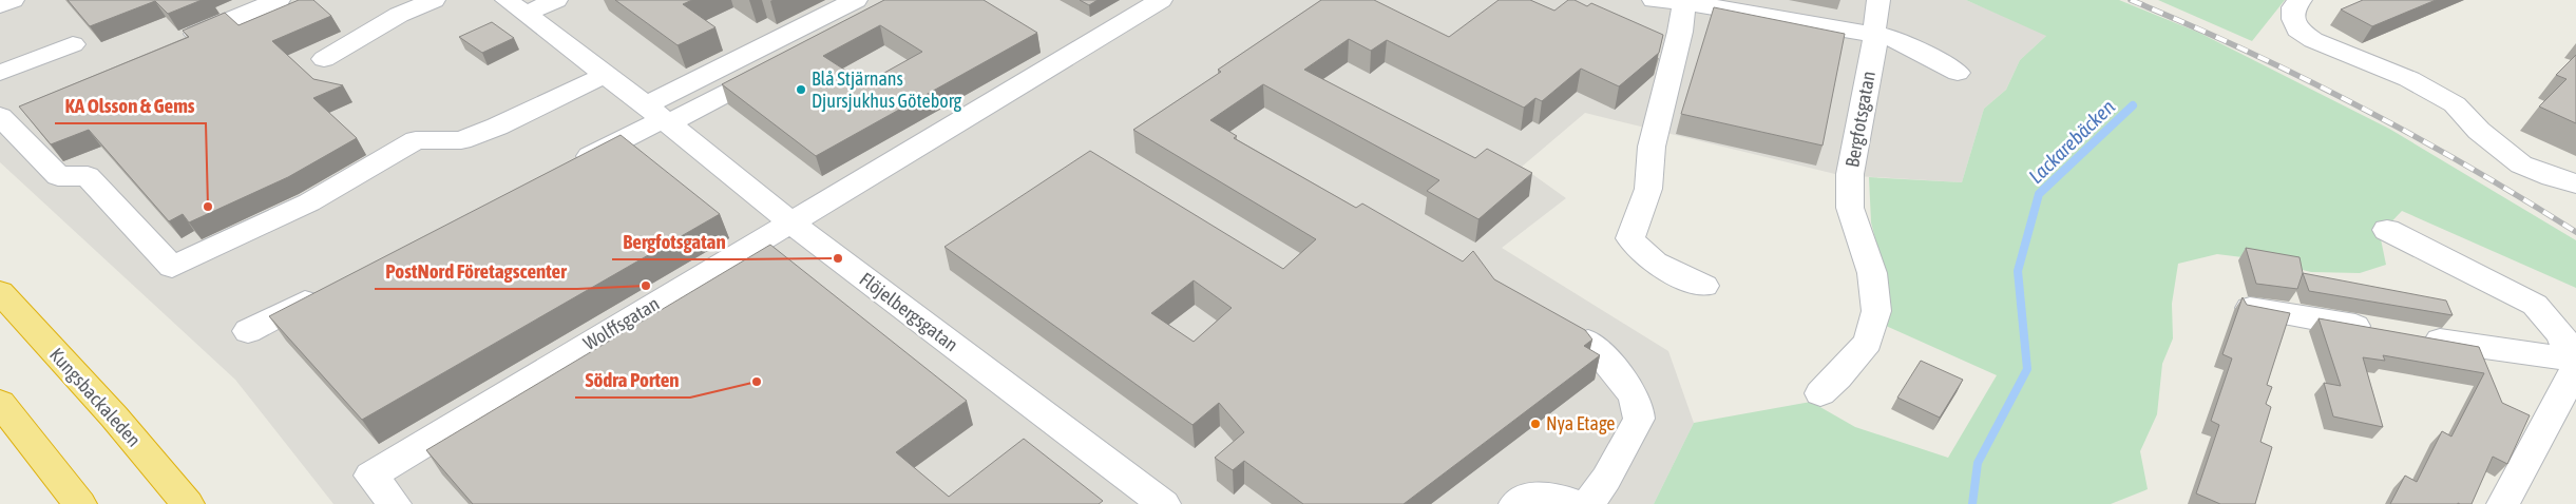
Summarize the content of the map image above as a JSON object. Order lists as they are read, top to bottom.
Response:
{
  "streets": {
    "highway": ["Kungsbackaleden"],
    "street": ["Bergfotsgatan", "Flöjelbergsgatan", "Wolffsgatan"]
  },
  "crossings": [
    ["Flöjelbergsgatan", "Wolffsgatan"]
  ],
  "water": ["Lackarebäcken"],
  "places": [
    "Blå Stjärnans Djursjukhus Göteborg",
    "KA Olsson & Gems",
    "Bergfotsgatan",
    "PostNord Företagscenter",
    "Södra Porten",
    "Nya Etage"
  ]
}
